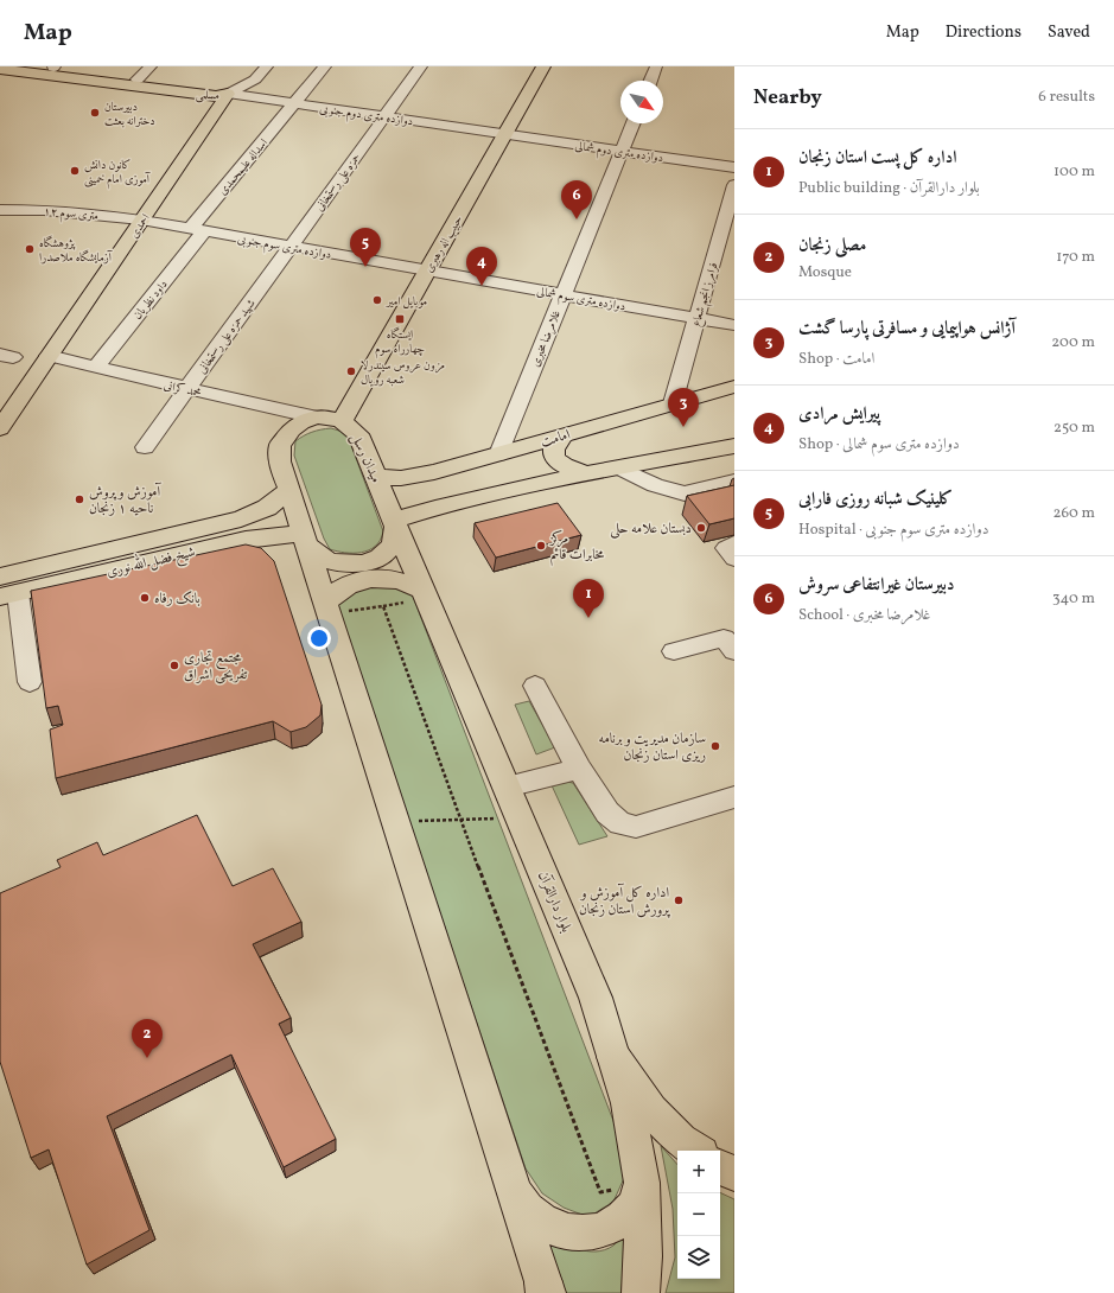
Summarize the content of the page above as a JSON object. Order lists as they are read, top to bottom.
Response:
{
  "streets": {
    "main road": [
      "مسلمی",
      "احمدی",
      "حبیب اله رهبری",
      "امامت",
      "میدان رسل",
      "شیخ فضل الله نوری",
      "بلوار دارالقرآن"
    ],
    "street": [
      "دوازده متری دوم جنوبی",
      "دوازده متری دوم شمالی",
      "اسداله علیمحمدی",
      "حمزه علی رستمخانی",
      "۱۲ متری سوم",
      "دوازده متری سوم جنوبی",
      "فرامرز انجم شعاع",
      "دوازده متری سوم شمالی",
      "داود نظریان",
      "شهید حمزه علی رستمخانی",
      "غلامرضا مخبری",
      "محمد کرانی"
    ]
  },
  "crossings": [
    ["مسلمی", "دوازده متری دوم جنوبی"],
    ["مسلمی", "احمدی"],
    ["دوازده متری دوم جنوبی", "دوازده متری دوم شمالی"],
    ["دوازده متری دوم جنوبی", "اسداله علیمحمدی"],
    ["دوازده متری دوم جنوبی", "حمزه علی رستمخانی"],
    ["دوازده متری دوم جنوبی", "احمدی"],
    ["دوازده متری دوم جنوبی", "حبیب اله رهبری"],
    ["دوازده متری دوم شمالی", "حبیب اله رهبری"],
    ["دوازده متری دوم شمالی", "غلامرضا مخبری"],
    ["اسداله علیمحمدی", "دوازده متری سوم جنوبی"],
    ["اسداله علیمحمدی", "داود نظریان"],
    ["حمزه علی رستمخانی", "دوازده متری سوم جنوبی"],
    ["حمزه علی رستمخانی", "شهید حمزه علی رستمخانی"],
    ["۱۲ متری سوم", "احمدی"],
    ["۱۲ متری سوم", "دوازده متری سوم جنوبی"],
    ["احمدی", "دوازده متری سوم جنوبی"],
    ["احمدی", "محمد کرانی"],
    ["حبیب اله رهبری", "دوازده متری سوم جنوبی"],
    ["حبیب اله رهبری", "دوازده متری سوم شمالی"],
    ["حبیب اله رهبری", "محمد کرانی"],
    ["حبیب اله رهبری", "امامت"],
    ["حبیب اله رهبری", "میدان رسل"],
    ["حبیب اله رهبری", "شیخ فضل الله نوری"],
    ["حبیب اله رهبری", "بلوار دارالقرآن"],
    ["دوازده متری سوم جنوبی", "دوازده متری سوم شمالی"],
    ["دوازده متری سوم جنوبی", "داود نظریان"],
    ["دوازده متری سوم جنوبی", "شهید حمزه علی رستمخانی"],
    ["فرامرز انجم شعاع", "دوازده متری سوم شمالی"],
    ["فرامرز انجم شعاع", "امامت"],
    ["دوازده متری سوم شمالی", "غلامرضا مخبری"],
    ["داود نظریان", "محمد کرانی"],
    ["شهید حمزه علی رستمخانی", "محمد کرانی"],
    ["غلامرضا مخبری", "امامت"],
    ["محمد کرانی", "امامت"],
    ["محمد کرانی", "میدان رسل"],
    ["محمد کرانی", "شیخ فضل الله نوری"],
    ["محمد کرانی", "بلوار دارالقرآن"],
    ["امامت", "میدان رسل"],
    ["امامت", "شیخ فضل الله نوری"],
    ["امامت", "بلوار دارالقرآن"],
    ["میدان رسل", "شیخ فضل الله نوری"],
    ["میدان رسل", "بلوار دارالقرآن"],
    ["شیخ فضل الله نوری", "بلوار دارالقرآن"]
  ],
  "places": {
    "other": [
      "دبیرستان دخترانه بعثت",
      "کانون دانش آموزی امام خمینی",
      "پژوهشگاه آزمایشگاه ملاصدرا",
      "موبایل امیر",
      "مزون عروس سیندرلا شعبه رویال",
      "آموزش و پروش ناحیه ۱ زنجان",
      "دبستان علامه حلی",
      "مرکز مخابرات قائم",
      "بانک رفاه",
      "مجتمع تجاری تفریحی اشراق",
      "سازمان مدیریت و برنامه ریزی استان زنجان",
      "اداره کل آموزش و پرورش استان زنجان"
    ],
    "transit": ["ایستگاه چهارراه سوم"]
  },
  "north": "bottom right",
  "page": {
    "header": "Map",
    "nav": ["Map", "Directions", "Saved"],
    "heading": ["Nearby", "6 results"],
    "list": [
      {
        "mark": "1",
        "name": "اداره کل پست استان زنجان",
        "note": "Public building · بلوار دارالقرآن",
        "value": "100 m"
      },
      {
        "mark": "2",
        "name": "مصلی زنجان",
        "note": "Mosque",
        "value": "170 m"
      },
      {
        "mark": "3",
        "name": "آژانس هواپیمایی و مسافرتی پارسا گشت",
        "note": "Shop · امامت",
        "value": "200 m"
      },
      {
        "mark": "4",
        "name": "پیرایش مرادی",
        "note": "Shop · دوازده متری سوم شمالی",
        "value": "250 m"
      },
      {
        "mark": "5",
        "name": "کلینیک شبانه روزی فارابی",
        "note": "Hospital · دوازده متری سوم جنوبی",
        "value": "260 m"
      },
      {
        "mark": "6",
        "name": "دبیرستان غیرانتفاعی سروش",
        "note": "School · غلامرضا مخبری",
        "value": "340 m"
      }
    ],
    "pins": [
      "6",
      "5",
      "4",
      "3",
      "1",
      "2"
    ],
    "map_buttons": ["+", "−"]
  }
}
